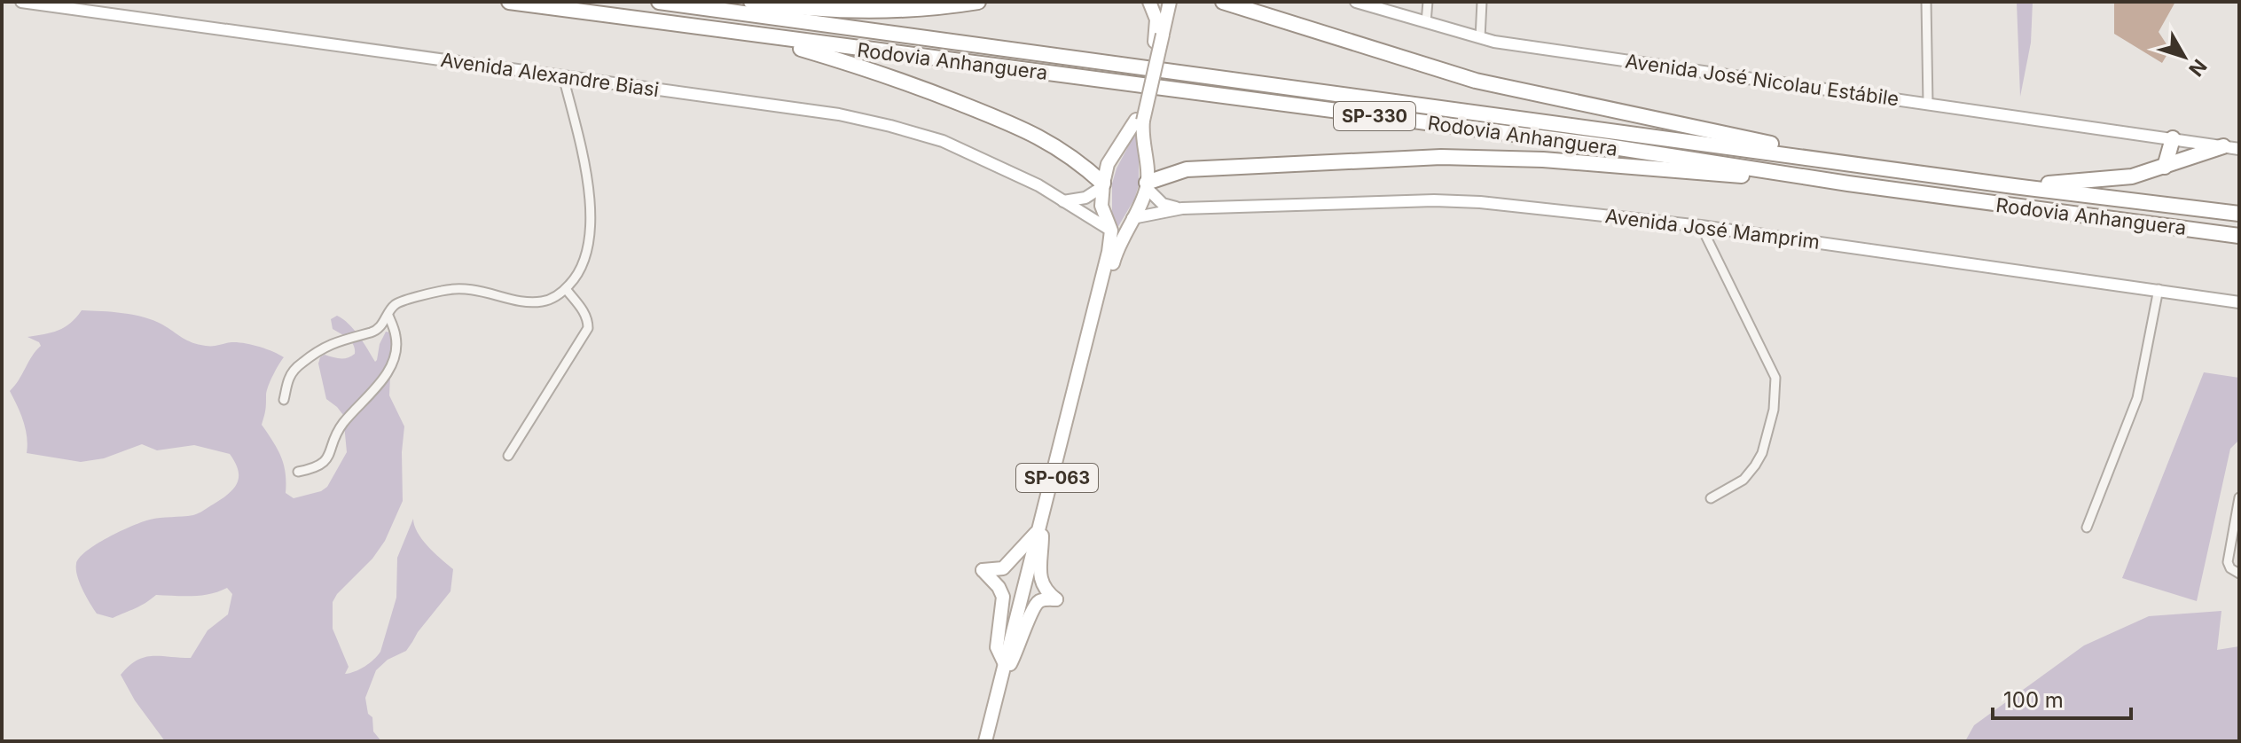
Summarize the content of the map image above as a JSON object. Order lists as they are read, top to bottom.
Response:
{
  "streets": {
    "highway": ["Rodovia Anhanguera", "SP-330"],
    "main road": [
      "Avenida Alexandre Biasi",
      "Avenida José Nicolau Estábile",
      "Avenida José Mamprim",
      "SP-063"
    ]
  },
  "crossings": [
    ["Avenida Alexandre Biasi", "SP-063"],
    ["Avenida José Mamprim", "SP-063"]
  ],
  "scale_bar": "100 m",
  "north": "bottom right"
}
